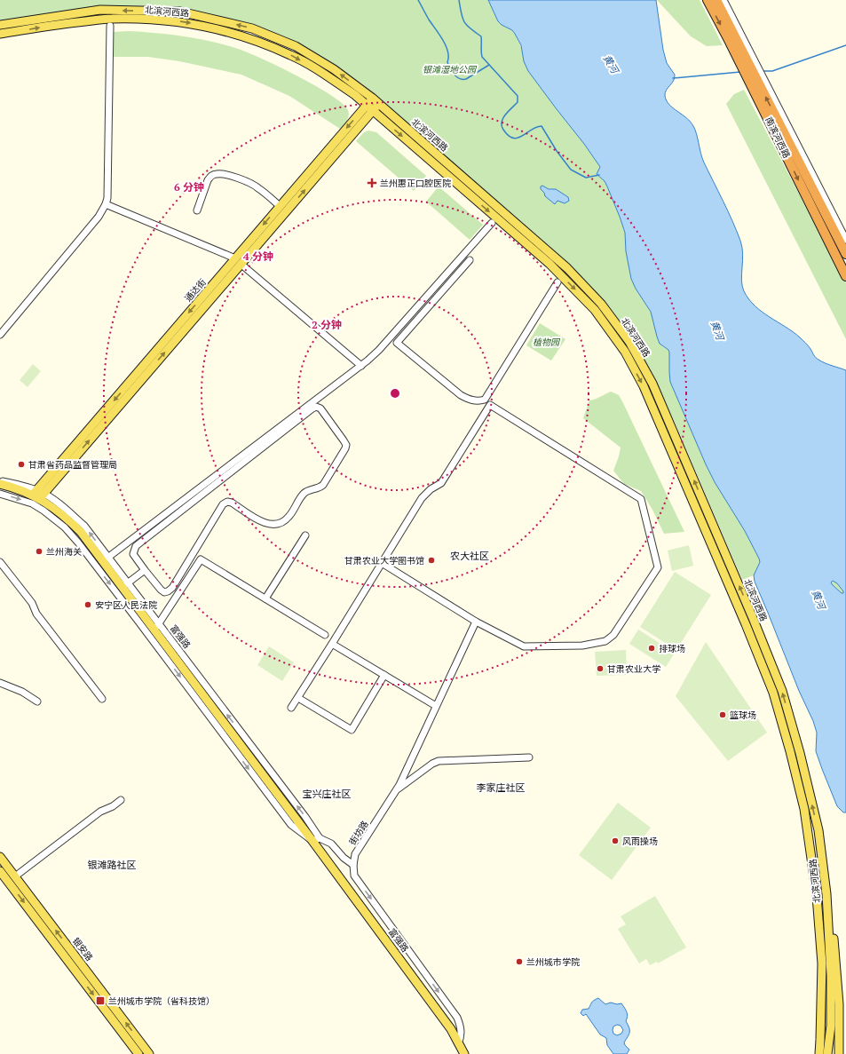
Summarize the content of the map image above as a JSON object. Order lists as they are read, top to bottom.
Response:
{
  "streets": {
    "highway": ["南滨河西路"],
    "main road": [
      "北滨河西路",
      "通达街",
      "富强路",
      "银安路"
    ],
    "street": ["街坊路"]
  },
  "crossings": [
    ["北滨河西路", "通达街"],
    ["通达街", "富强路"]
  ],
  "one_way": ["富强路"],
  "districts": [
    "农大社区",
    "李家庄社区",
    "宝兴庄社区",
    "银滩路社区"
  ],
  "water": ["黄河"],
  "parks": ["银滩湿地公园", "植物园"],
  "places": {
    "health": ["兰州惠正口腔医院"],
    "other": [
      "甘肃省药品监督管理局",
      "兰州海关",
      "甘肃农业大学图书馆",
      "安宁区人民法院",
      "排球场",
      "甘肃农业大学",
      "篮球场",
      "风雨操场",
      "兰州城市学院"
    ],
    "transit": ["兰州城市学院（省科技馆）"]
  },
  "rings": ["6 分钟", "4 分钟", "2 分钟"]
}
